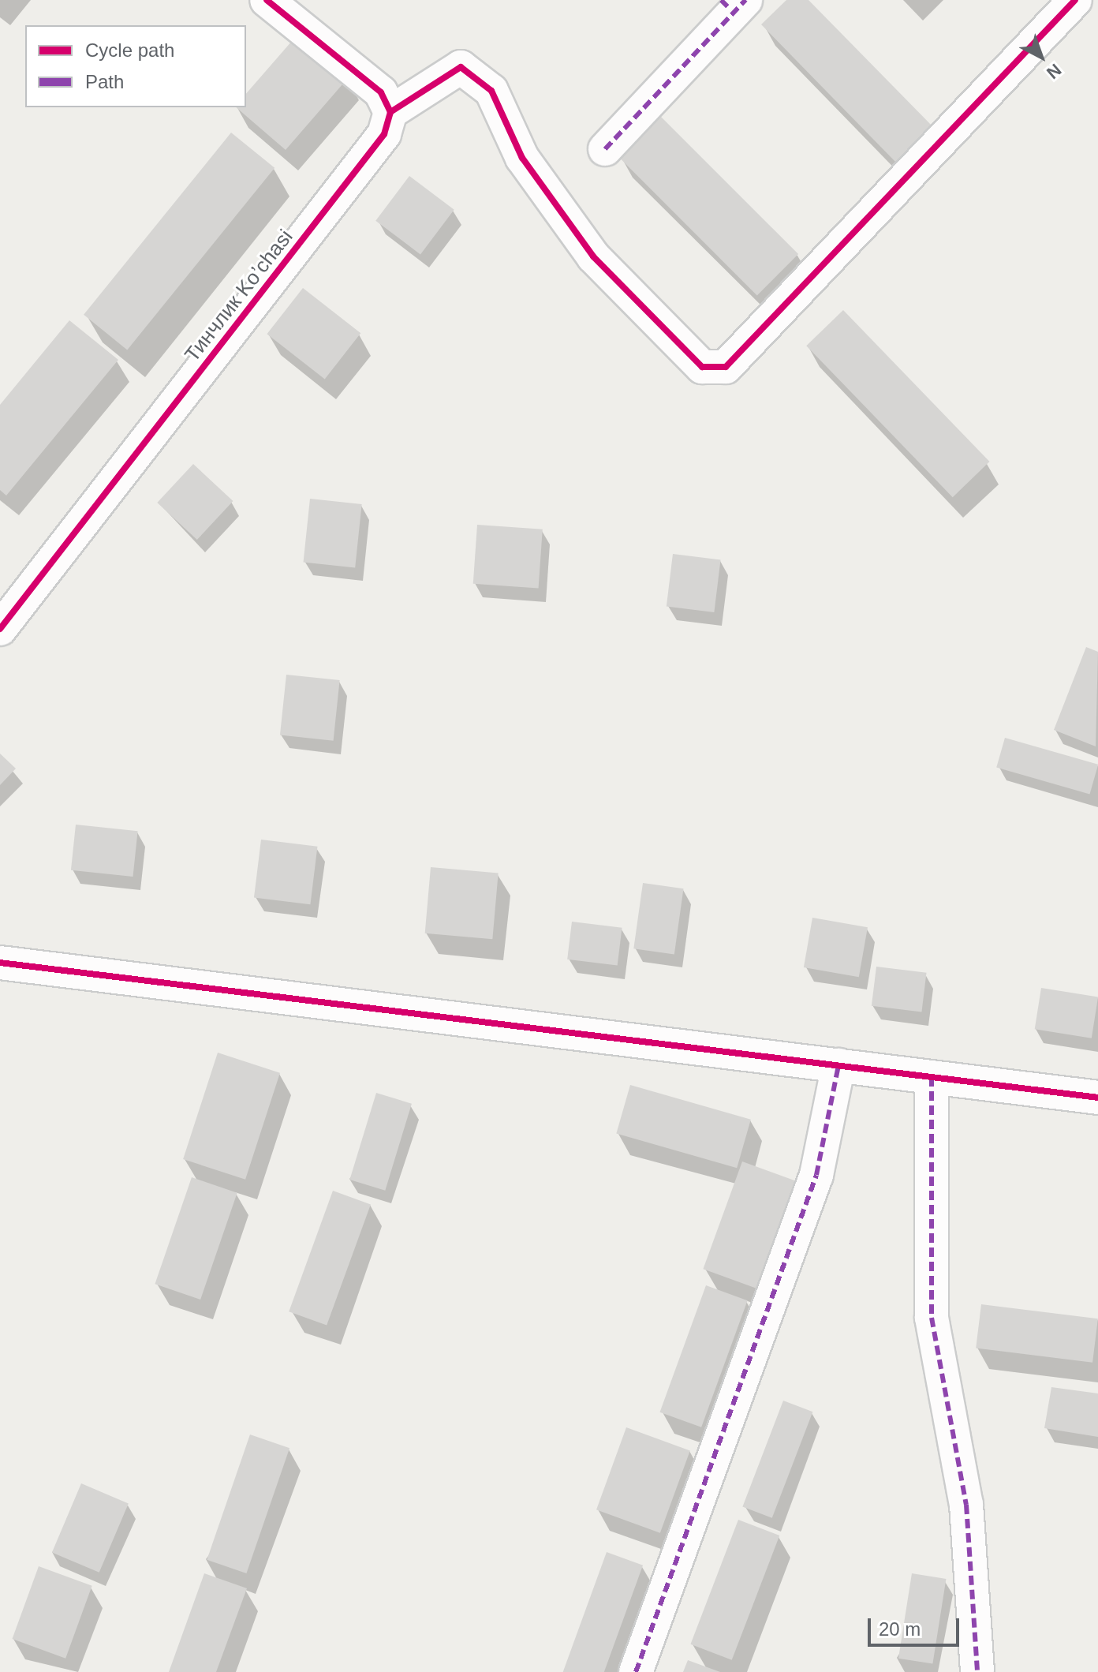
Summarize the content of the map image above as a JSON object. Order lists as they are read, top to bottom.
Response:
{
  "streets": {
    "street": ["Тинчлик Ko’chasi"]
  },
  "legend": ["Cycle path", "Path"],
  "scale_bar": "20 m",
  "north": "bottom right"
}
